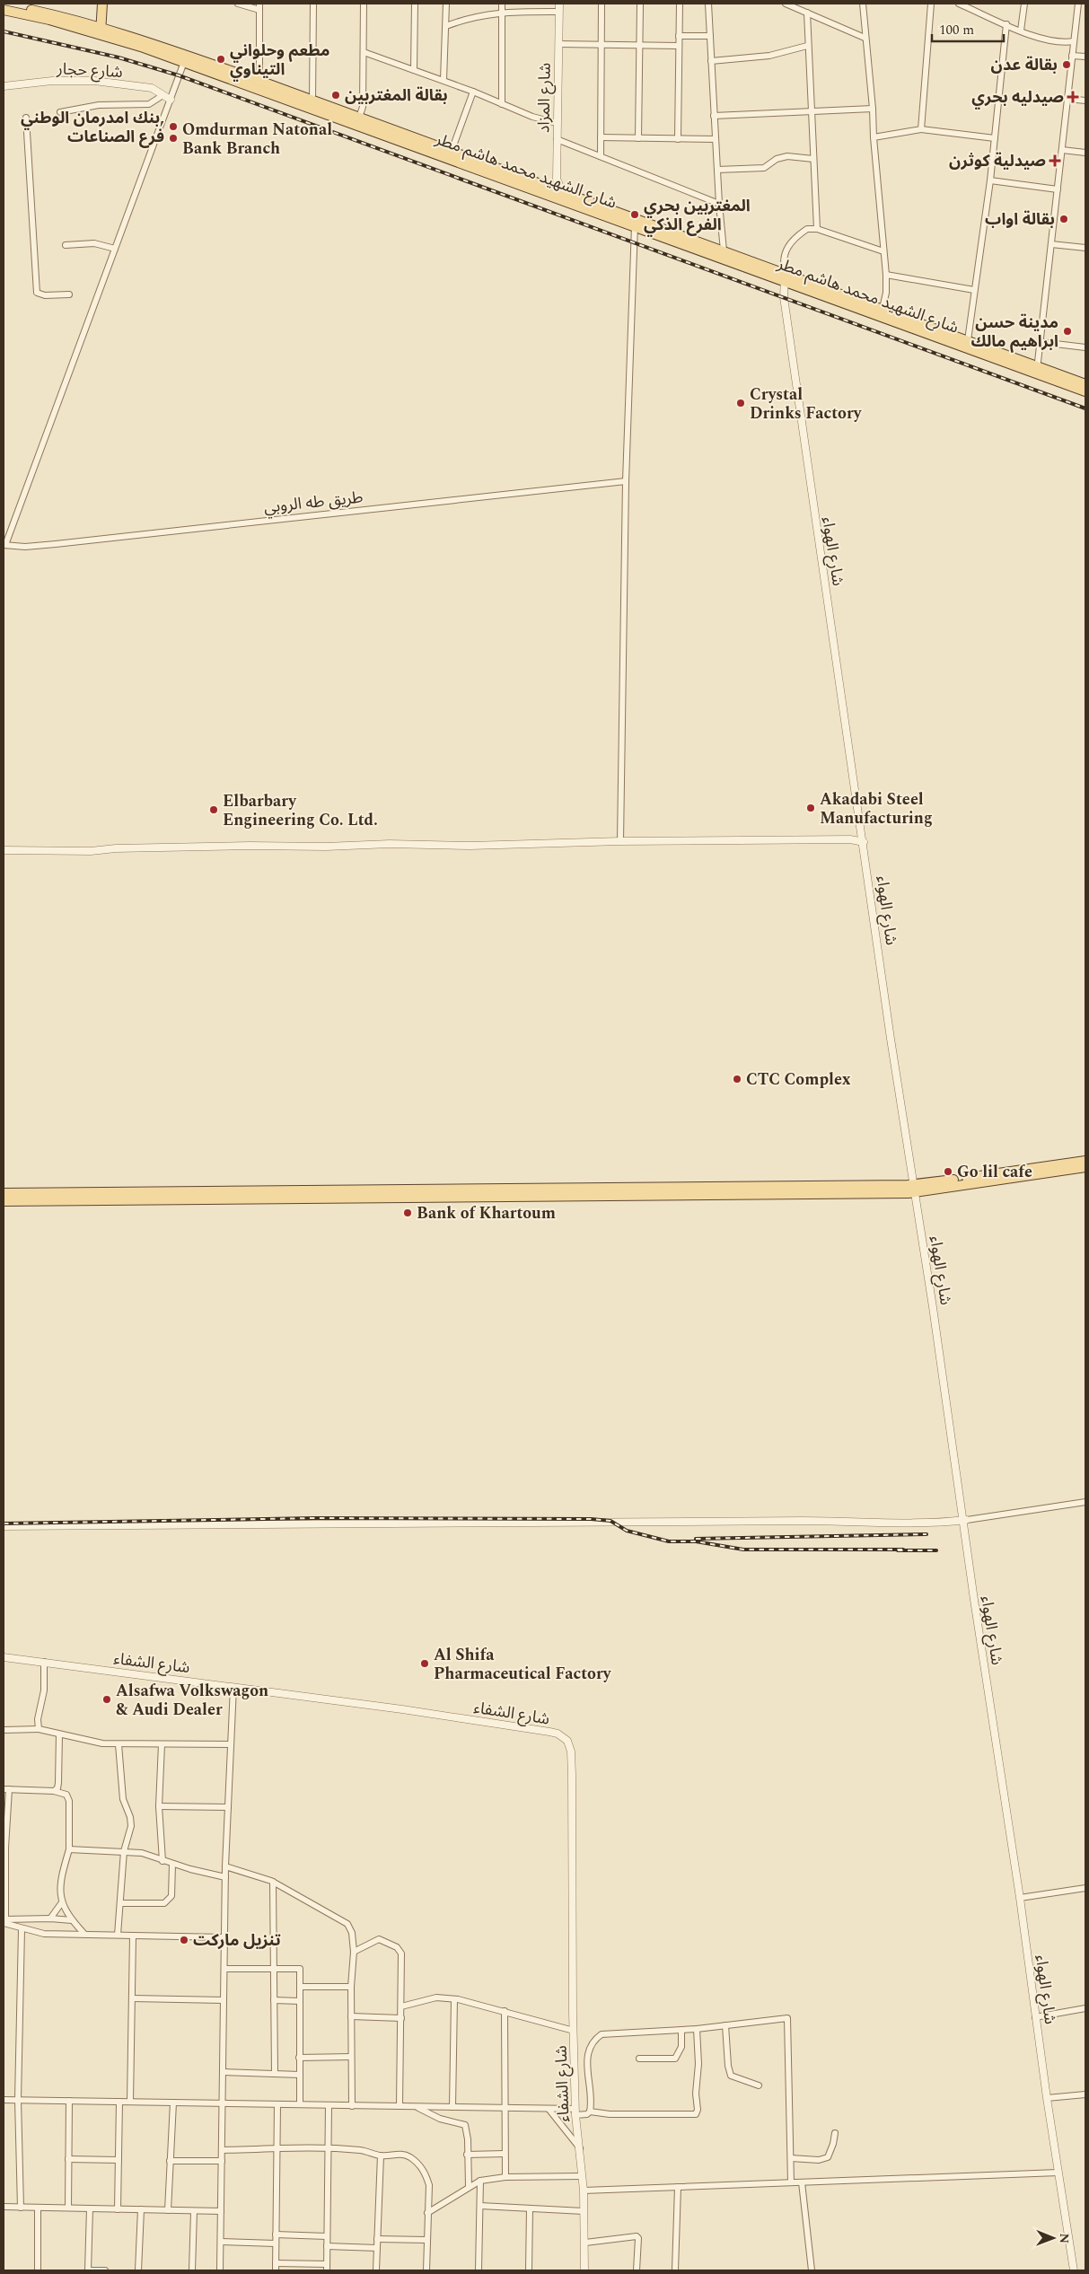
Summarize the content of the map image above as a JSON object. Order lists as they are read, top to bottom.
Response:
{
  "streets": {
    "main road": ["شارع الشهيد محمد هاشم مطر"],
    "street": [
      "شارع حجار",
      "شارع المزاد",
      "طريق طه الروبي",
      "شارع الهواء",
      "شارع الشفاء"
    ]
  },
  "crossings": [
    ["شارع المزاد", "شارع الشهيد محمد هاشم مطر"],
    ["شارع الشهيد محمد هاشم مطر", "شارع الهواء"]
  ],
  "places": {
    "other": [
      "مطعم وحلواني التيناوي",
      "بقالة عدن",
      "بقالة المغتربين",
      "بنك امدرمان الوطني, فرع الصناعات",
      "Omdurman Natonal Bank Branch",
      "المغتربين بحري الفرع الذكي",
      "بقالة اواب",
      "مدينة حسن ابراهيم مالك",
      "Crystal Drinks Factory",
      "Akadabi Steel Manufacturing",
      "Elbarbary Engineering Co. Ltd.",
      "CTC Complex",
      "Go lil cafe",
      "Bank of Khartoum",
      "Al Shifa Pharmaceutical Factory",
      "Alsafwa Volkswagon & Audi Dealer",
      "تنزيل ماركت"
    ],
    "health": ["صيدليه بحري", "صيدلية كوثرن"]
  },
  "scale_bar": "100 m",
  "north": "right"
}
